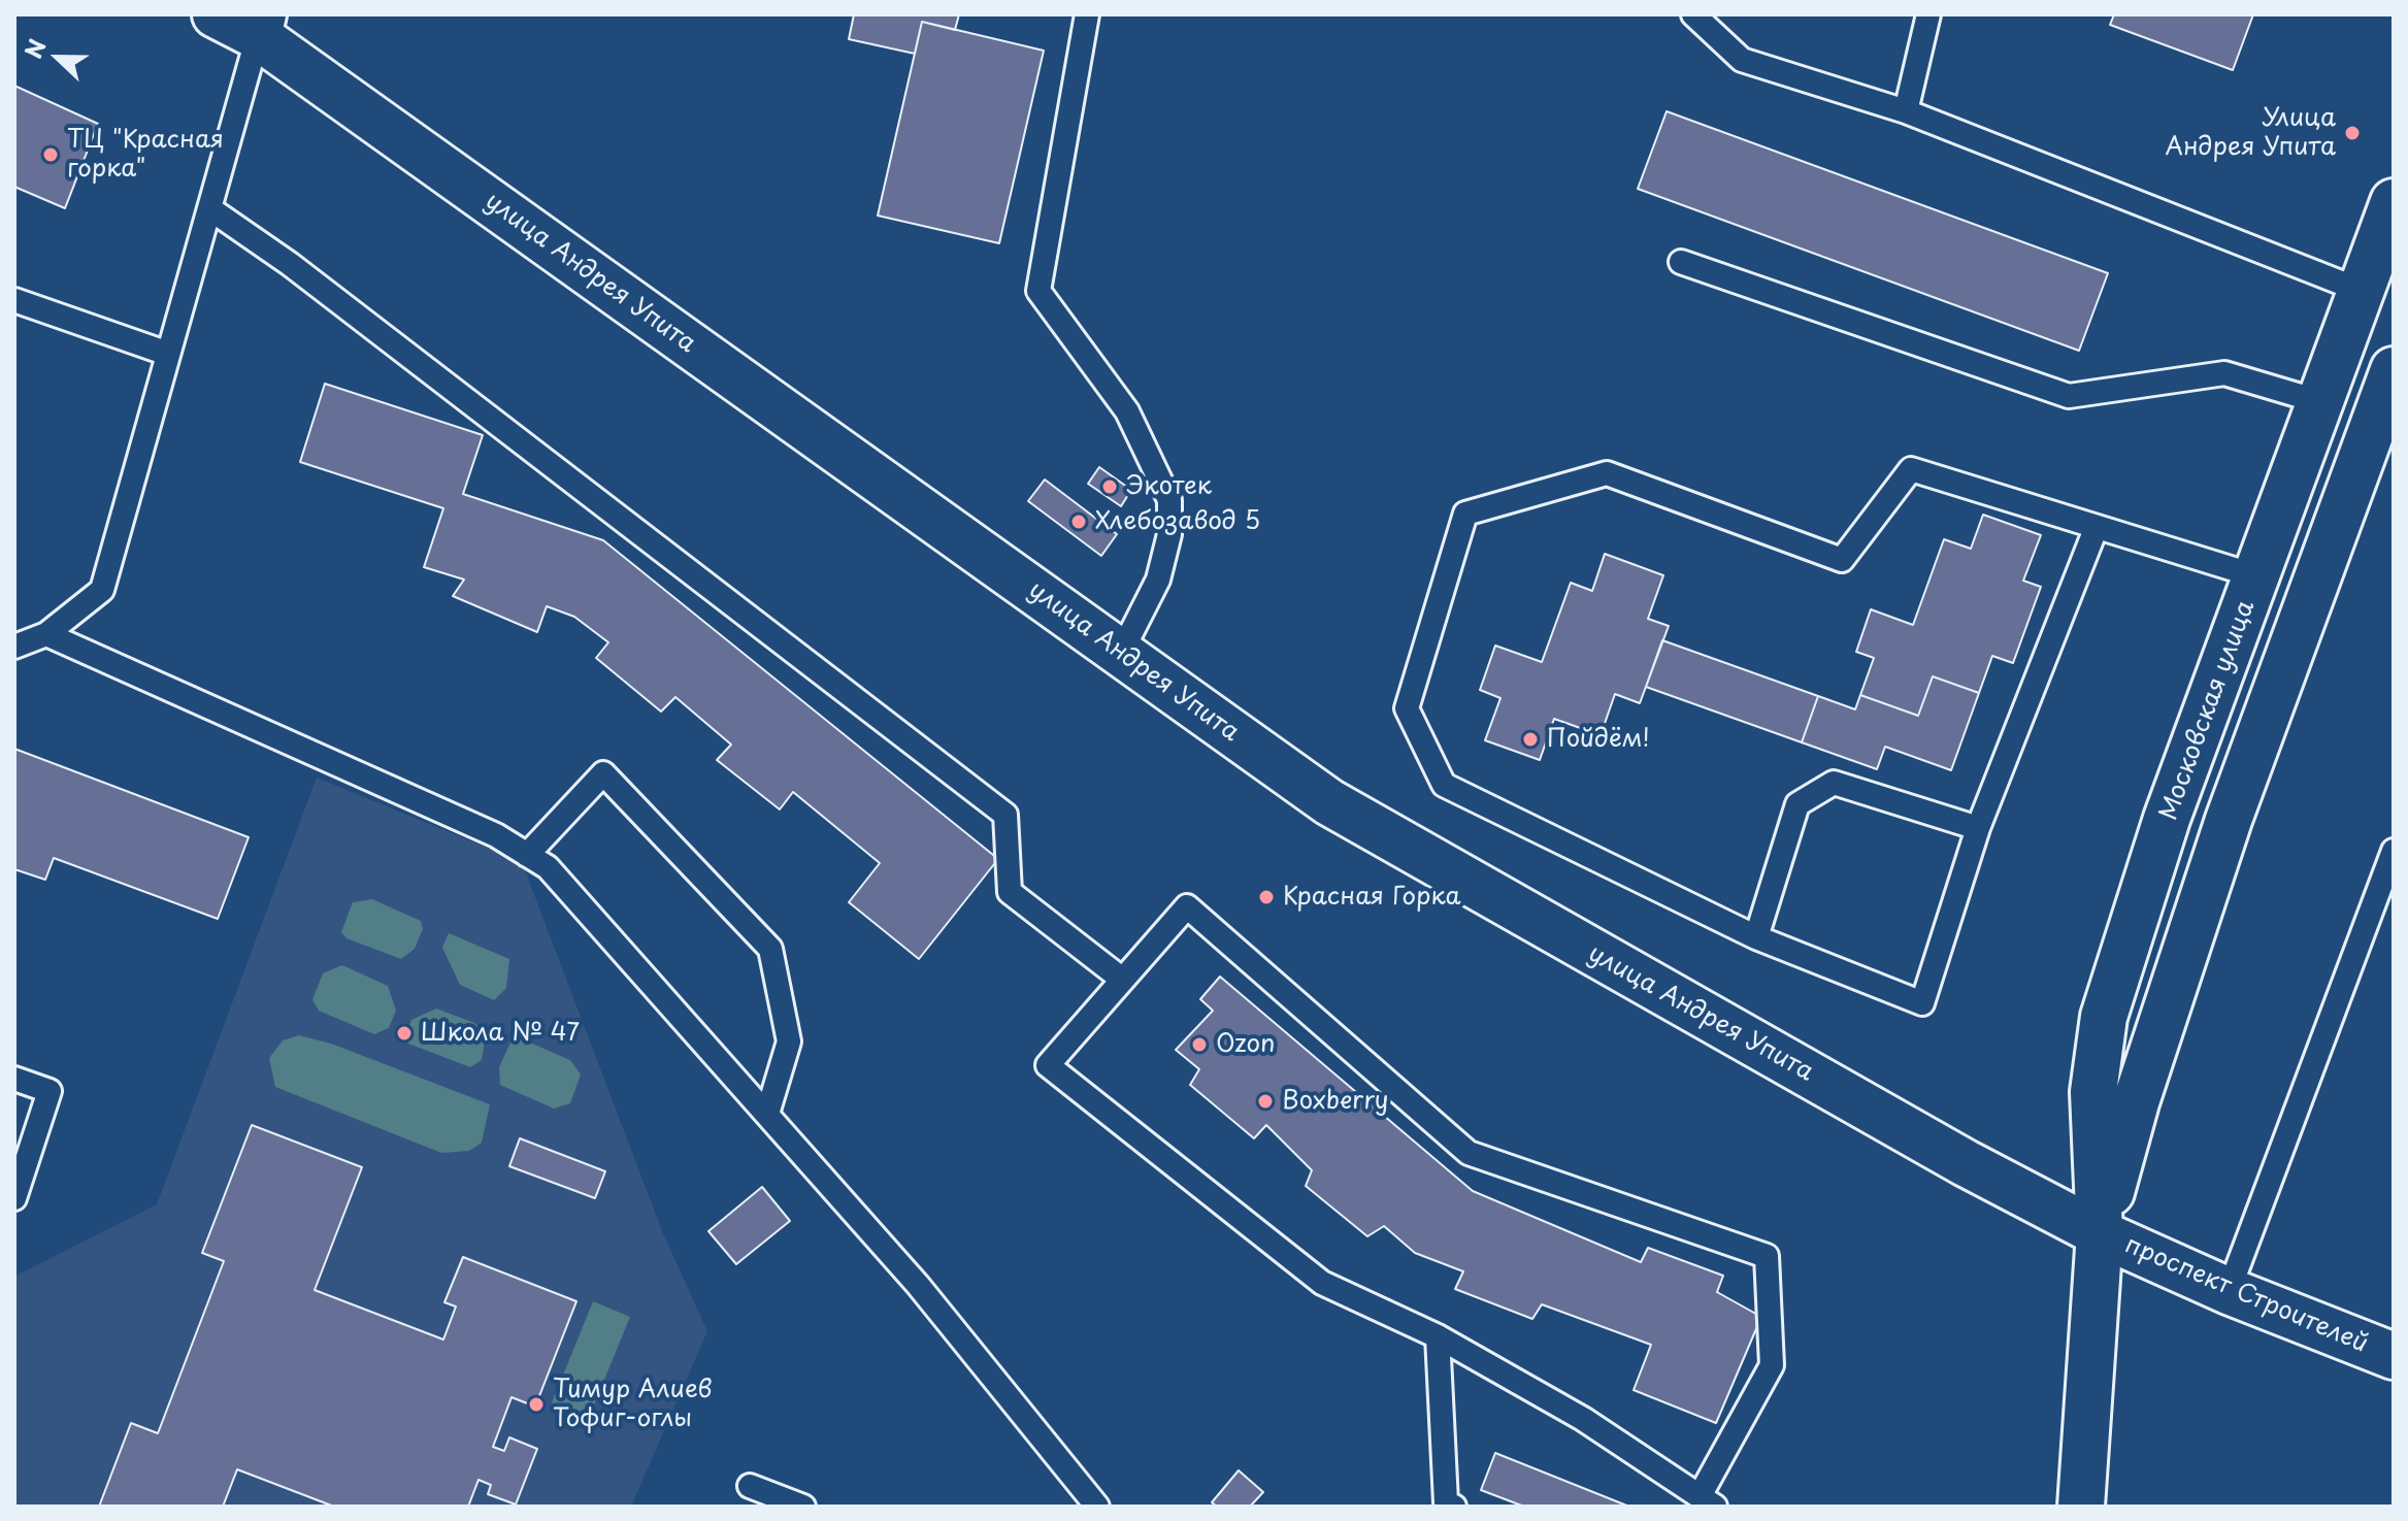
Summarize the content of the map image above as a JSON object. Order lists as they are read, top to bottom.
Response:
{
  "streets": {
    "main road": ["улица Андрея Упита", "Московская улица", "проспект Строителей"]
  },
  "crossings": [
    ["улица Андрея Упита", "Московская улица"],
    ["улица Андрея Упита", "проспект Строителей"],
    ["Московская улица", "проспект Строителей"]
  ],
  "places": [
    "Улица Андрея Упита",
    "ТЦ \"Красная горка\"",
    "Экотек",
    "Хлебозавод 5",
    "Пойдём!",
    "Красная Горка",
    "Школа № 47",
    "Ozon",
    "Boxberry",
    "Тимур Алиев Тофиг-оглы"
  ],
  "north": "left"
}
